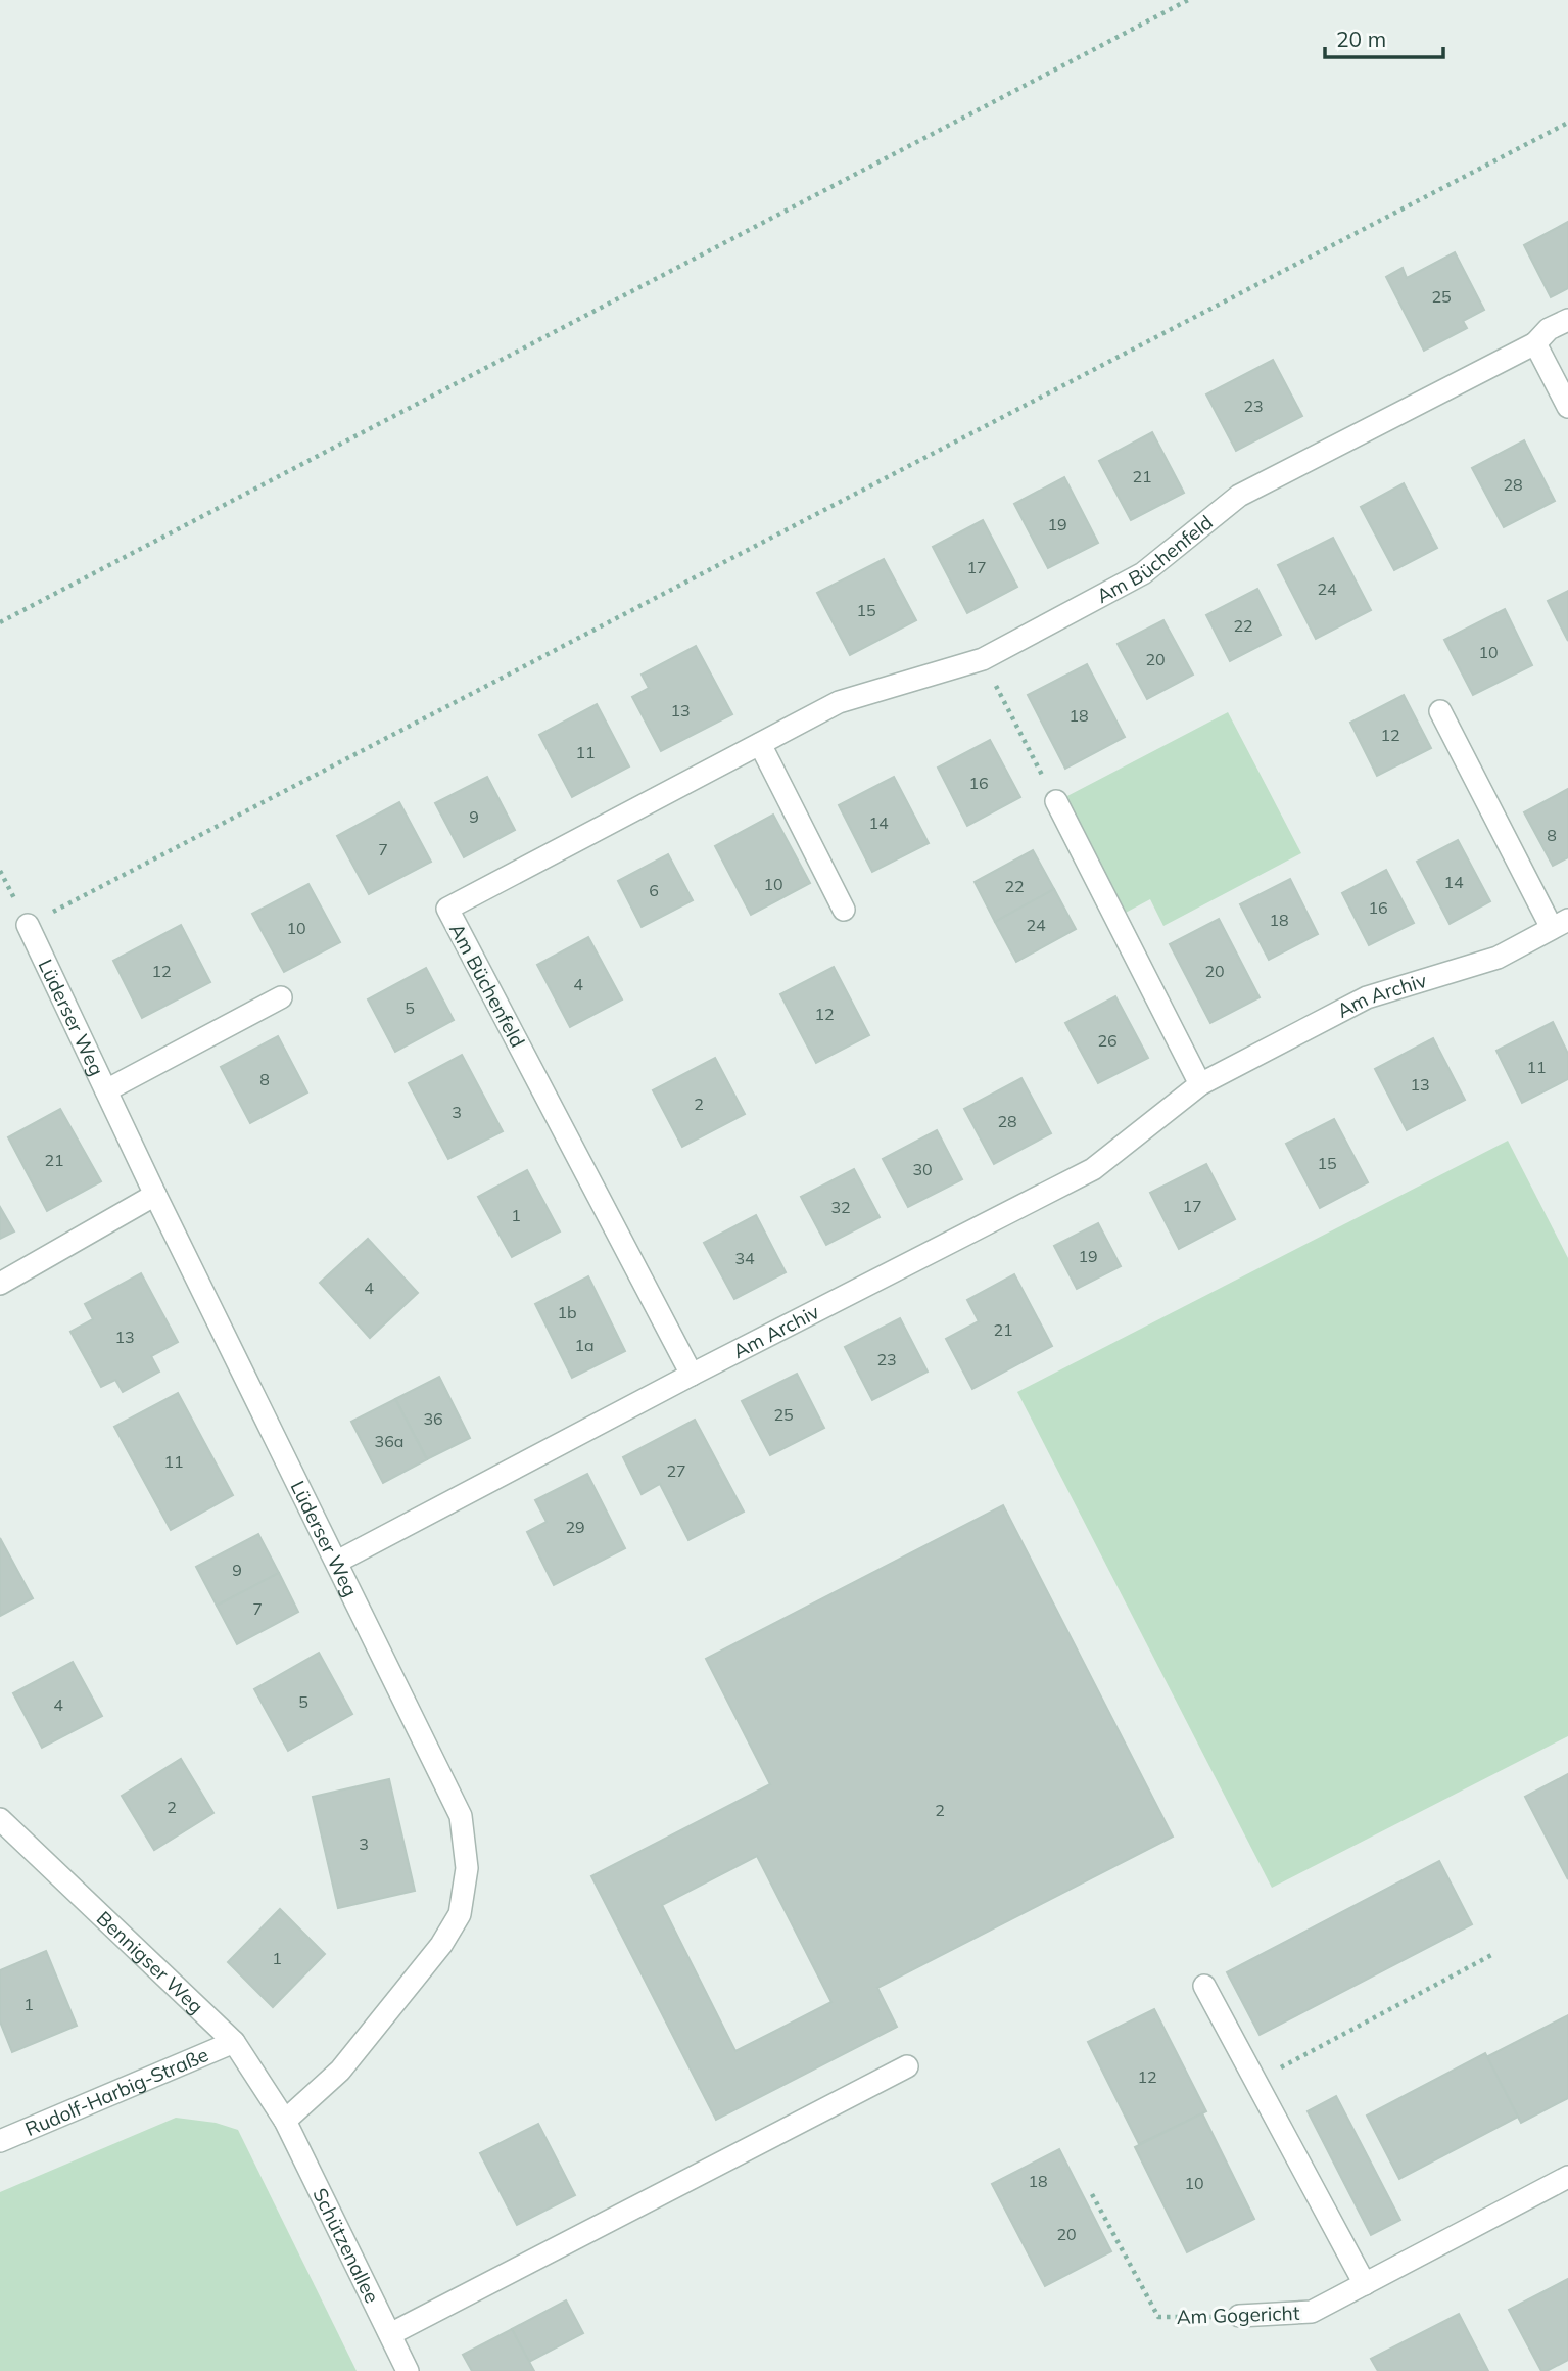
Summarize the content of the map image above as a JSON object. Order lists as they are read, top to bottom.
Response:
{
  "streets": {
    "street": [
      "Am Büchenfeld",
      "Am Archiv",
      "Lüderser Weg",
      "Bennigser Weg",
      "Rudolf-Harbig-Straße",
      "Schützenallee",
      "Am Gogericht"
    ]
  },
  "crossings": [
    ["Am Büchenfeld", "Am Archiv"],
    ["Am Archiv", "Lüderser Weg"],
    ["Lüderser Weg", "Bennigser Weg"],
    ["Lüderser Weg", "Schützenallee"],
    ["Bennigser Weg", "Rudolf-Harbig-Straße"],
    ["Bennigser Weg", "Schützenallee"]
  ],
  "house_numbers": [
    "25",
    "23",
    "21",
    "28",
    "19",
    "17",
    "24",
    "15",
    "22",
    "10",
    "20",
    "13",
    "18",
    "12",
    "11",
    "16",
    "9",
    "14",
    "8",
    "7",
    "14",
    "10",
    "22",
    "6",
    "16",
    "18",
    "24",
    "10",
    "12",
    "20",
    "4",
    "5",
    "12",
    "26",
    "11",
    "8",
    "13",
    "2",
    "3",
    "28",
    "21",
    "15",
    "30",
    "17",
    "32",
    "1",
    "19",
    "34",
    "4",
    "1b",
    "21",
    "13",
    "1a",
    "23",
    "25",
    "36",
    "36a",
    "11",
    "27",
    "29",
    "9",
    "7",
    "5",
    "4",
    "2",
    "2",
    "3",
    "1",
    "1",
    "12",
    "18",
    "10",
    "20"
  ],
  "scale_bar": "20 m"
}
